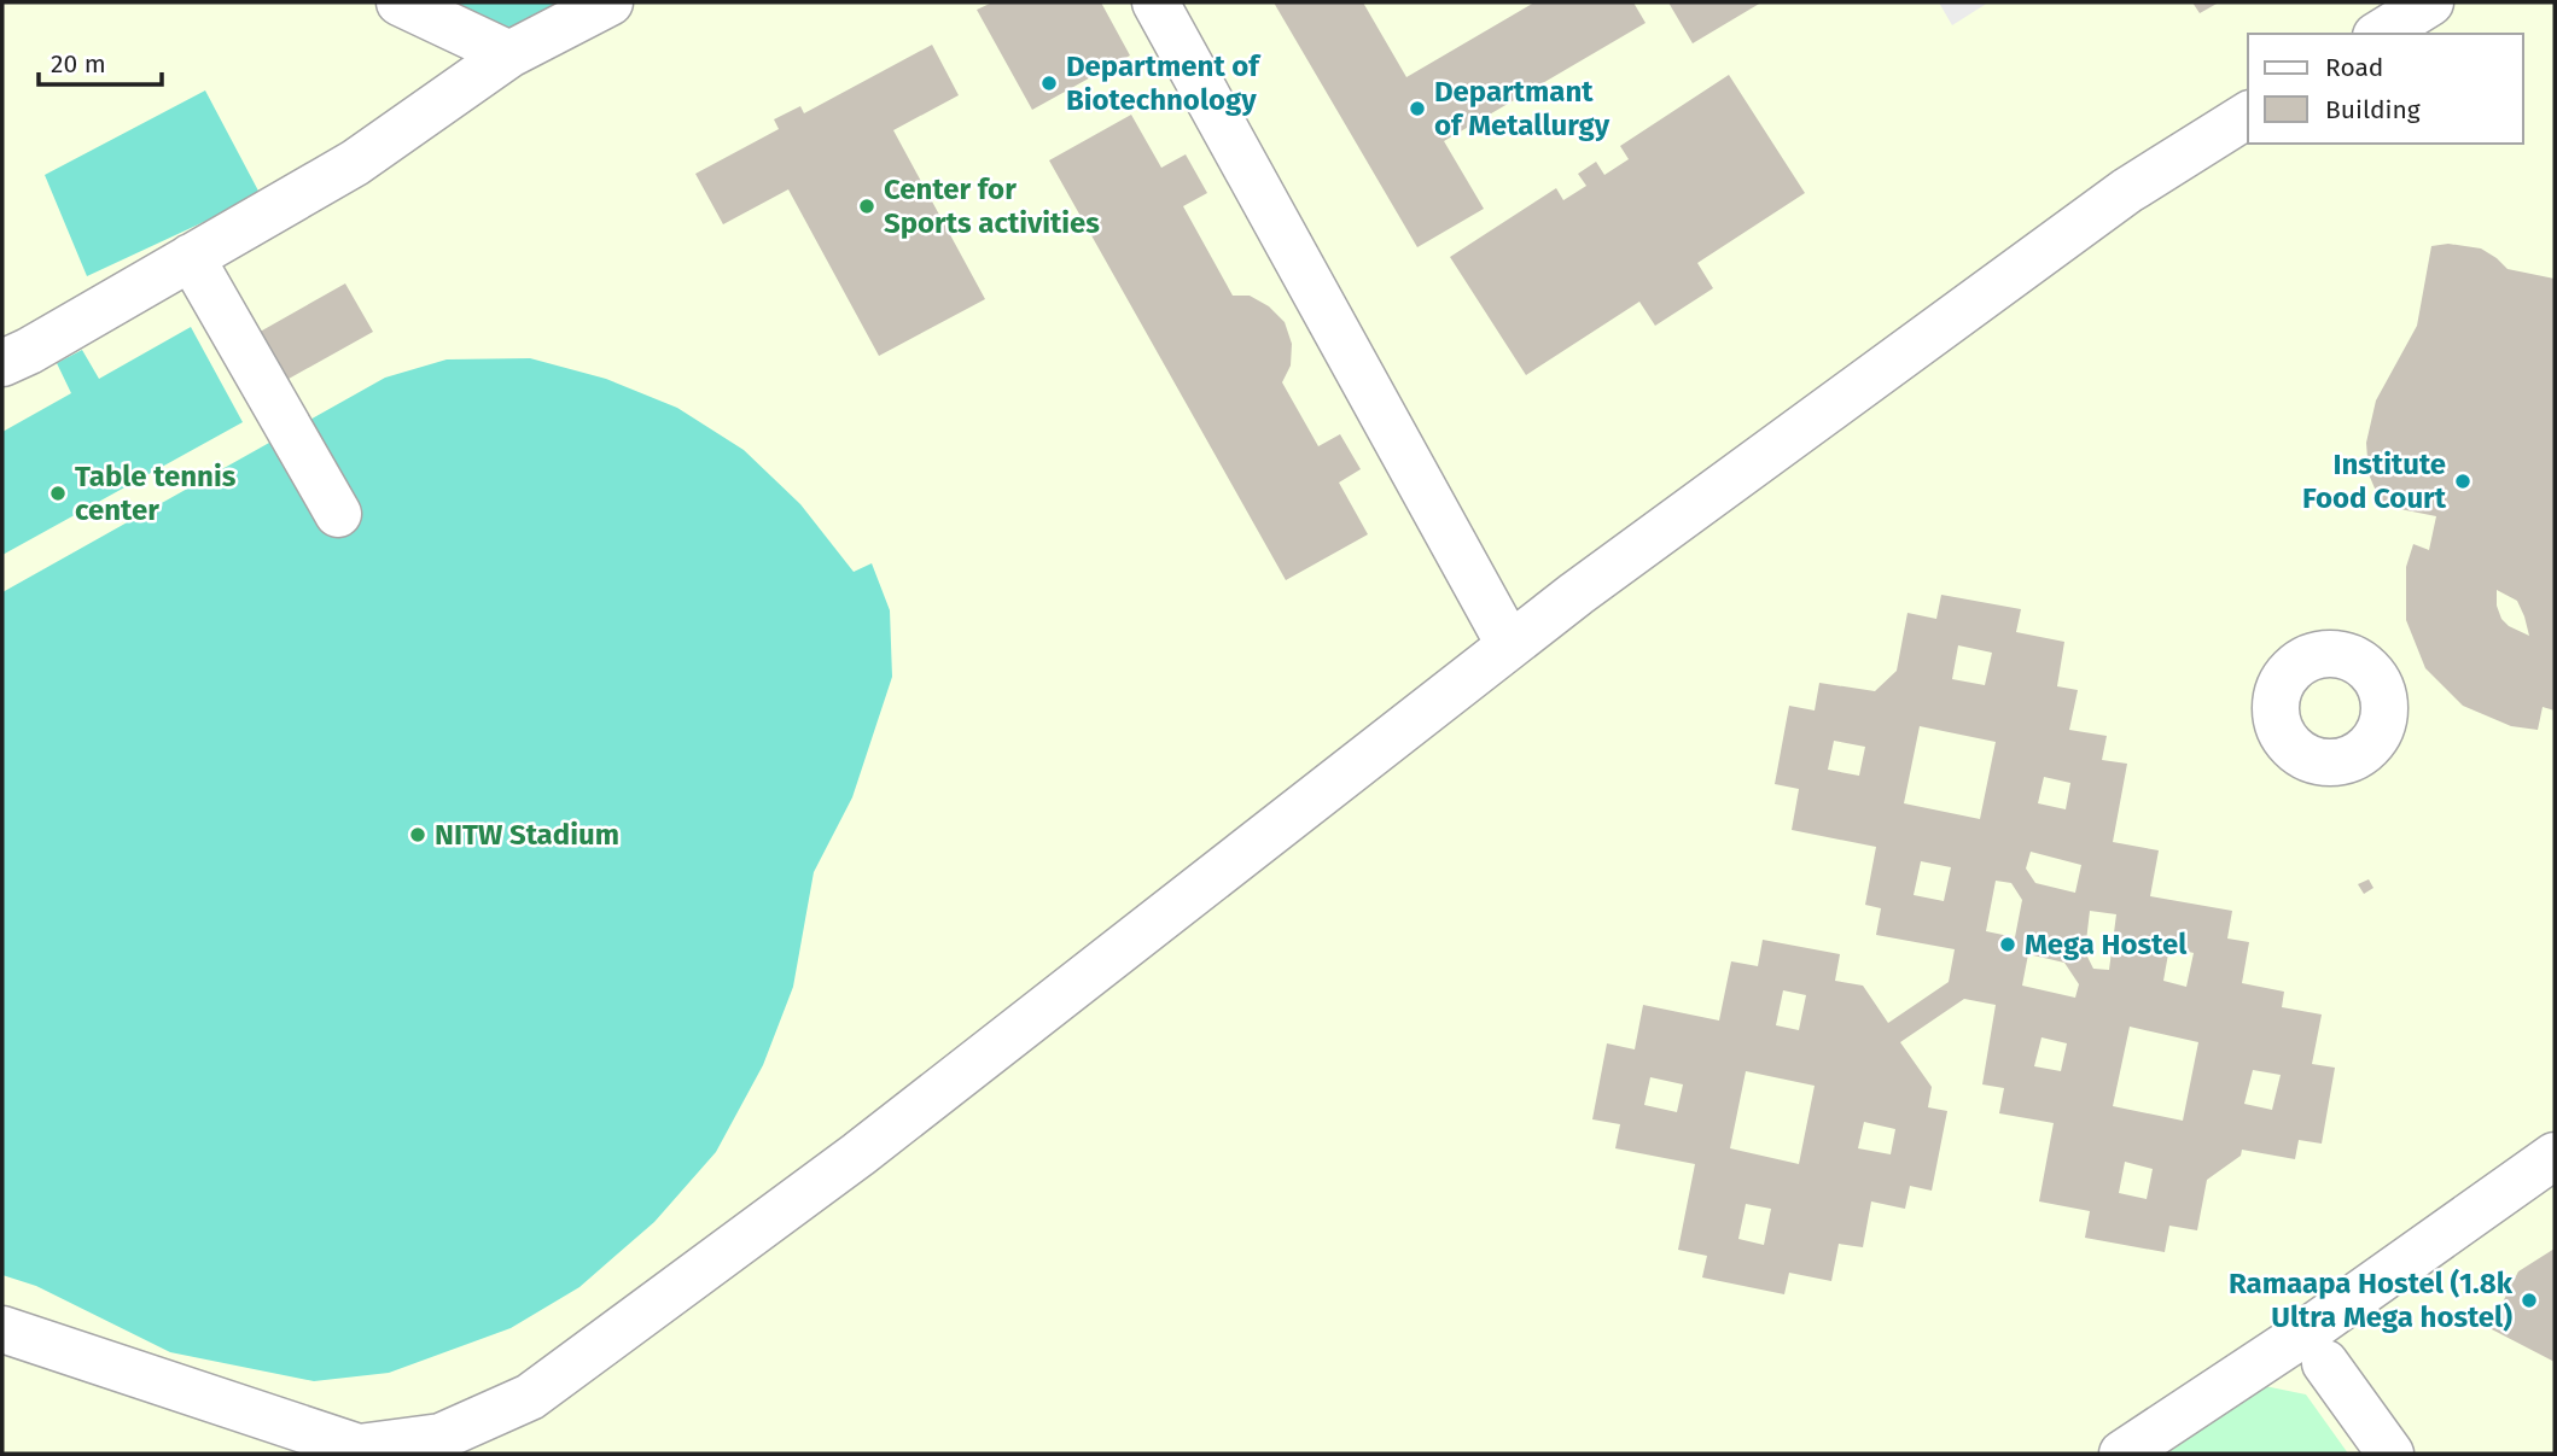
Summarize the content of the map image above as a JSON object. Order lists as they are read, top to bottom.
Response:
{
  "places": [
    "Department of Biotechnology",
    "Departmant of Metallurgy",
    "Center for Sports activities",
    "Institute Food Court",
    "Table tennis center",
    "NITW Stadium",
    "Mega Hostel",
    "Ramaapa Hostel (1.8k Ultra Mega hostel)"
  ],
  "legend": ["Road", "Building"],
  "scale_bar": "20 m"
}
